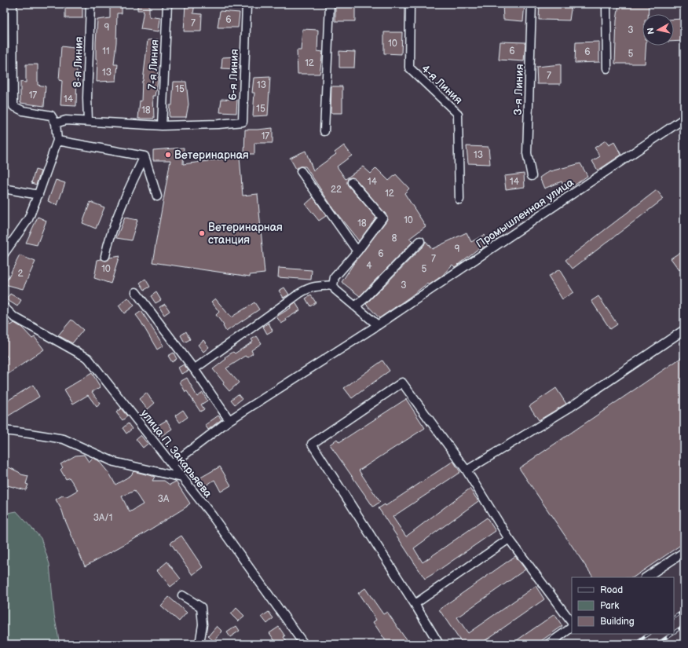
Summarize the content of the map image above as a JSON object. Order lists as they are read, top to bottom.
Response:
{
  "streets": {
    "street": [
      "8-я Линия",
      "7-я Линия",
      "6-я Линия",
      "4-я Линия",
      "3-я Линия",
      "Промышленная улица",
      "улица П. Закарьяева"
    ]
  },
  "crossings": [
    ["7-я Линия", "6-я Линия"],
    ["Промышленная улица", "улица П. Закарьяева"]
  ],
  "places": ["Ветеринарная", "Ветеринарная станция"],
  "house_numbers": [
    "6",
    "7",
    "9",
    "3",
    "10",
    "11",
    "6",
    "6",
    "5",
    "12",
    "13",
    "7",
    "13",
    "15",
    "17",
    "14",
    "15",
    "18",
    "17",
    "13",
    "14",
    "14",
    "22",
    "12",
    "10",
    "18",
    "8",
    "9",
    "6",
    "7",
    "4",
    "10",
    "5",
    "2",
    "3",
    "3А",
    "3А/1"
  ],
  "legend": ["Road", "Park", "Building"],
  "north": "left"
}
